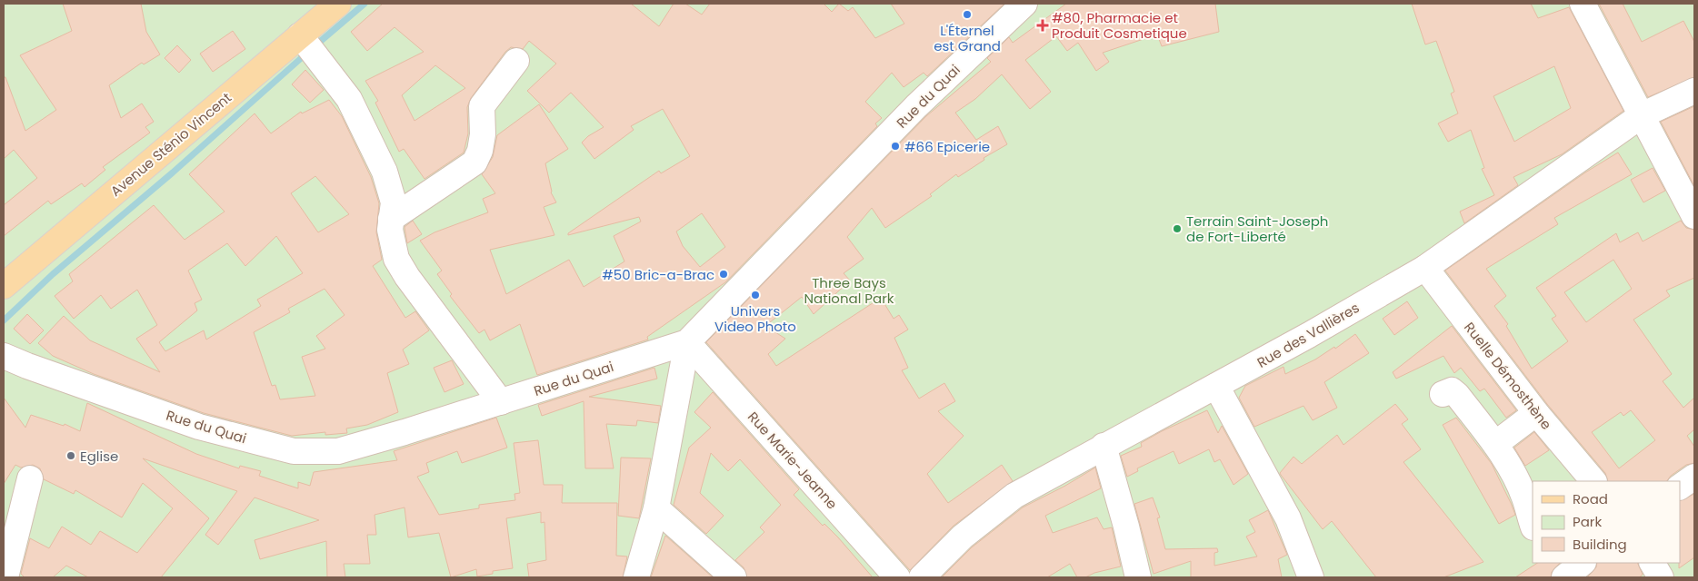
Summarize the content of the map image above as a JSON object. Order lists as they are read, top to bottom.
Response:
{
  "streets": {
    "main road": ["Avenue Sténio Vincent"],
    "street": [
      "Rue du Quai",
      "Rue des Vallières",
      "Ruelle Démosthène",
      "Rue Marie-Jeanne"
    ]
  },
  "crossings": [
    ["Rue du Quai", "Rue Marie-Jeanne"],
    ["Rue des Vallières", "Ruelle Démosthène"]
  ],
  "parks": ["Three Bays National Park"],
  "places": {
    "other": [
      "L'Éternel est Grand",
      "#66 Epicerie",
      "Terrain Saint-Joseph de Fort-Liberté",
      "#50 Bric-a-Brac",
      "Univers Video Photo",
      "Eglise"
    ],
    "health": ["#80, Pharmacie et Produit Cosmetique"]
  },
  "legend": ["Road", "Park", "Building"]
}
